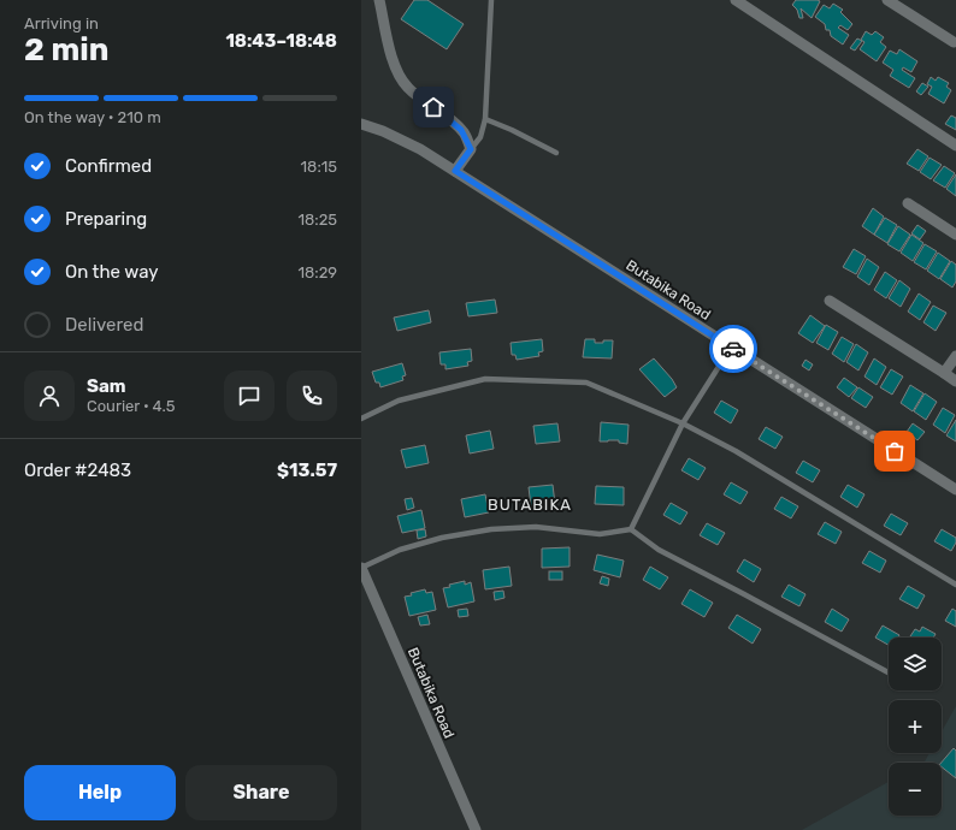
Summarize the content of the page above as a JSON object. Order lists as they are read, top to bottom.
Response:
{
  "streets": {
    "street": ["Butabika Road"]
  },
  "districts": ["BUTABIKA"],
  "page": {
    "heading": ["2 min", "Arriving in", "18:43–18:48"],
    "panel": [
      "Sam",
      "Courier · 4.5",
      "Order #2483",
      "$13.57"
    ],
    "bar": "On the way · 210 m",
    "list": [
      ["Confirmed", "18:15"],
      ["Preparing", "18:25"],
      ["On the way", "18:29"],
      "Delivered"
    ],
    "map_buttons": ["+", "−"],
    "buttons": ["Help", "Share"]
  }
}
